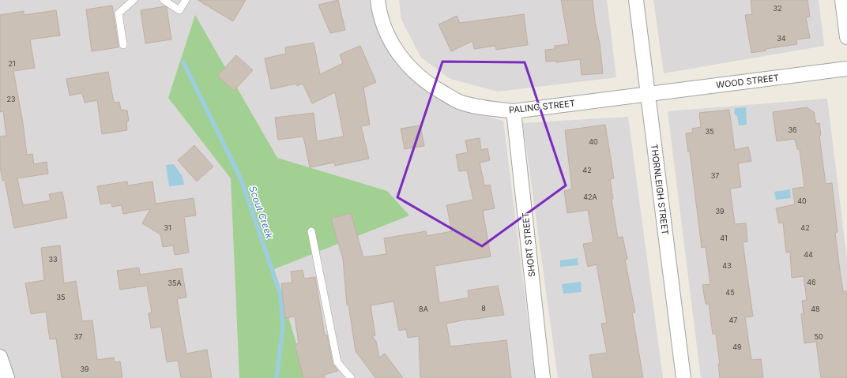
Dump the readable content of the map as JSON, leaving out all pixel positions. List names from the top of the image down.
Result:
{
  "streets": {
    "street": [
      "WOOD STREET",
      "PALING STREET",
      "THORNLEIGH STREET",
      "SHORT STREET"
    ]
  },
  "crossings": [
    ["WOOD STREET", "PALING STREET"],
    ["WOOD STREET", "THORNLEIGH STREET"],
    ["PALING STREET", "THORNLEIGH STREET"],
    ["PALING STREET", "SHORT STREET"]
  ],
  "water": ["Scout Creek"],
  "house_numbers": [
    "32",
    "34",
    "21",
    "23",
    "36",
    "35",
    "40",
    "42",
    "37",
    "42A",
    "40",
    "39",
    "31",
    "42",
    "41",
    "44",
    "33",
    "43",
    "46",
    "35A",
    "45",
    "35",
    "8",
    "8A",
    "48",
    "47",
    "37",
    "50",
    "49",
    "39"
  ]
}
